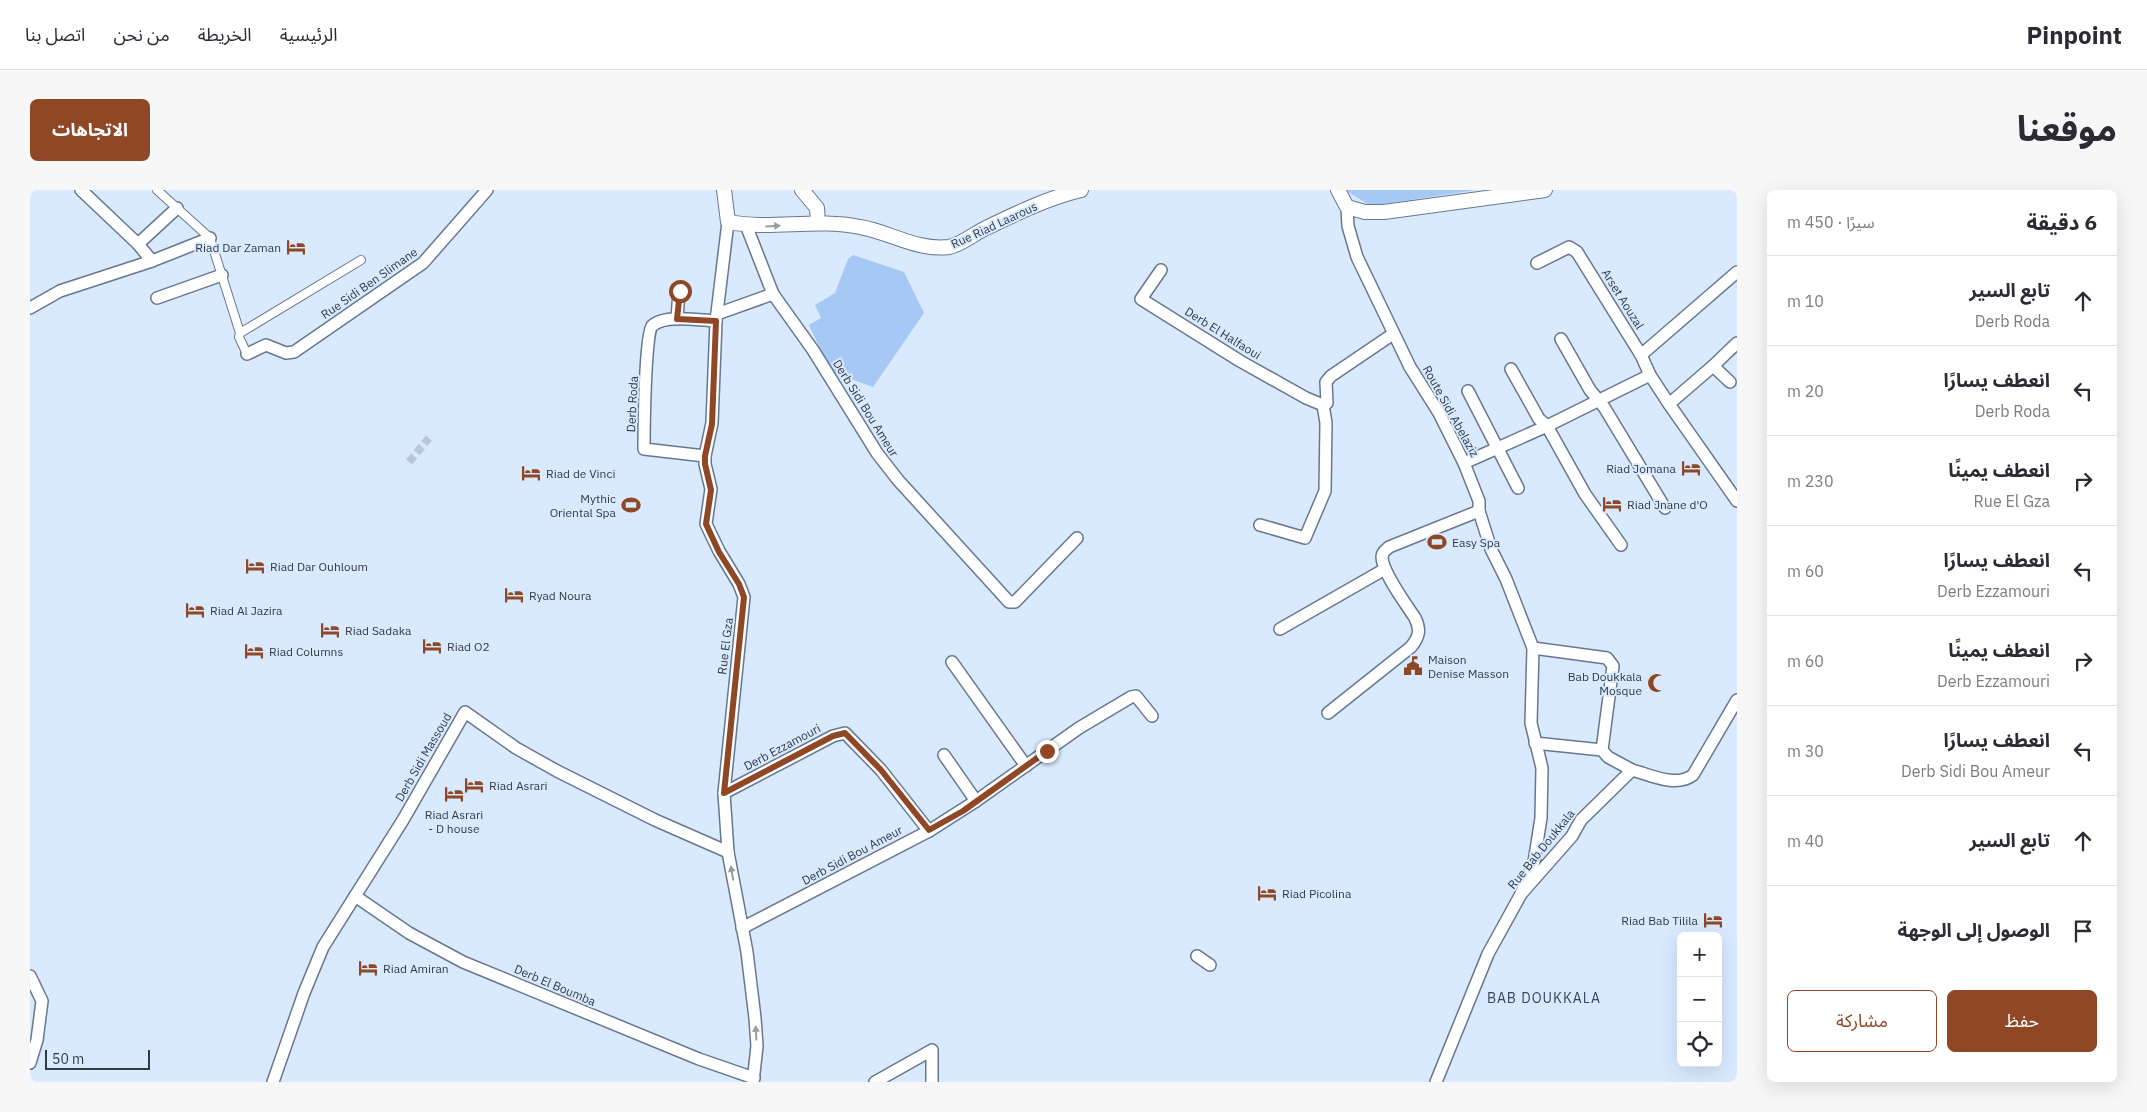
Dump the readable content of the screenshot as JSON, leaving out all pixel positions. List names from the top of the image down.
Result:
{
  "streets": {
    "street": [
      "Rue Riad Laarous",
      "Rue Sidi Ben Slimane",
      "Arset Aouzal",
      "Derb El Halfaoui",
      "Derb Roda",
      "Derb Sidi Bou Ameur",
      "Route Sidi Abelaziz",
      "Rue El Gza",
      "Derb Ezzamouri",
      "Derb Sidi Massoud",
      "Rue Bab Doukkala",
      "Derb El Boumba"
    ]
  },
  "crossings": [
    ["Rue Riad Laarous", "Derb Sidi Bou Ameur"],
    ["Rue Riad Laarous", "Rue El Gza"],
    ["Derb Roda", "Rue El Gza"],
    ["Derb Sidi Bou Ameur", "Rue El Gza"],
    ["Derb Sidi Bou Ameur", "Derb Ezzamouri"],
    ["Route Sidi Abelaziz", "Rue Bab Doukkala"],
    ["Rue El Gza", "Derb Ezzamouri"],
    ["Rue El Gza", "Derb Sidi Massoud"],
    ["Rue El Gza", "Derb El Boumba"],
    ["Derb Sidi Massoud", "Derb El Boumba"]
  ],
  "districts": ["BAB DOUKKALA"],
  "places": {
    "hotel": [
      "Riad Dar Zaman",
      "Riad Jomana",
      "Riad de Vinci",
      "Riad Jnane d'O",
      "Riad Dar Ouhloum",
      "Ryad Noura",
      "Riad Al Jazira",
      "Riad Sadaka",
      "Riad O2",
      "Riad Columns",
      "Riad Asrari",
      "Riad Asrari - D house",
      "Riad Picolina",
      "Riad Bab Tilila",
      "Riad Amiran"
    ],
    "sports": ["Mythic Oriental Spa", "Easy Spa"],
    "public building": ["Maison Denise Masson"],
    "mosque": ["Bab Doukkala Mosque"]
  },
  "scale_bar": "50 m",
  "page": {
    "header": "Pinpoint",
    "nav": [
      "الرئيسية",
      "الخريطة",
      "من نحن",
      "اتصل بنا"
    ],
    "title": "موقعنا",
    "buttons": [
      "الاتجاهات",
      ["حفظ", "مشاركة"]
    ],
    "heading": ["6 دقيقة", "سيرًا · 450 m"],
    "list": [
      ["تابع السير", "Derb Roda", "10 m"],
      ["انعطف يسارًا", "Derb Roda", "20 m"],
      ["انعطف يمينًا", "Rue El Gza", "230 m"],
      ["انعطف يسارًا", "Derb Ezzamouri", "60 m"],
      ["انعطف يمينًا", "Derb Ezzamouri", "60 m"],
      ["انعطف يسارًا", "Derb Sidi Bou Ameur", "30 m"],
      ["تابع السير", "40 m"],
      "الوصول إلى الوجهة"
    ],
    "map_buttons": ["+", "−"],
    "scale": "50 m"
  }
}
